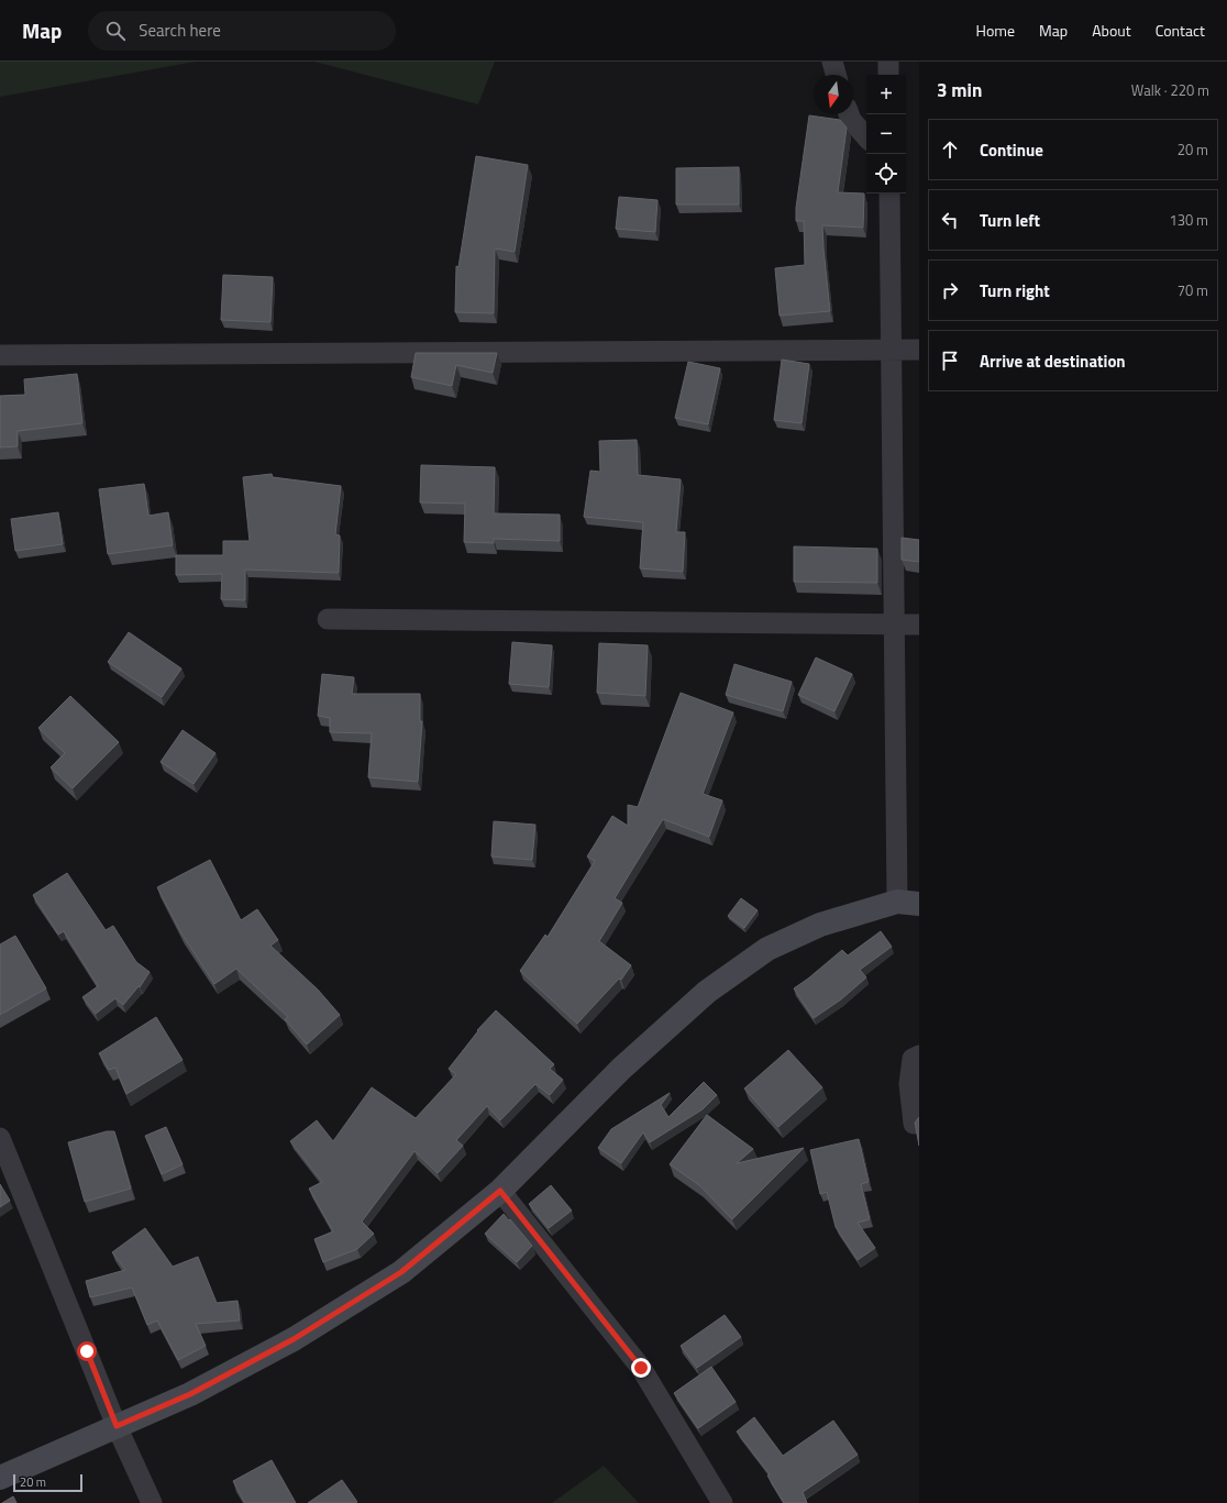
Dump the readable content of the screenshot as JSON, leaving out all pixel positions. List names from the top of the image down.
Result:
{
  "scale_bar": "20 m",
  "north": "bottom",
  "page": {
    "header": "Map",
    "search": "Search here",
    "nav": [
      "Home",
      "Map",
      "About",
      "Contact"
    ],
    "heading": ["3 min", "Walk · 220 m"],
    "map_buttons": ["+", "−"],
    "list": [
      ["Continue", "20 m"],
      ["Turn left", "130 m"],
      ["Turn right", "70 m"],
      "Arrive at destination"
    ],
    "scale": "20 m"
  }
}
